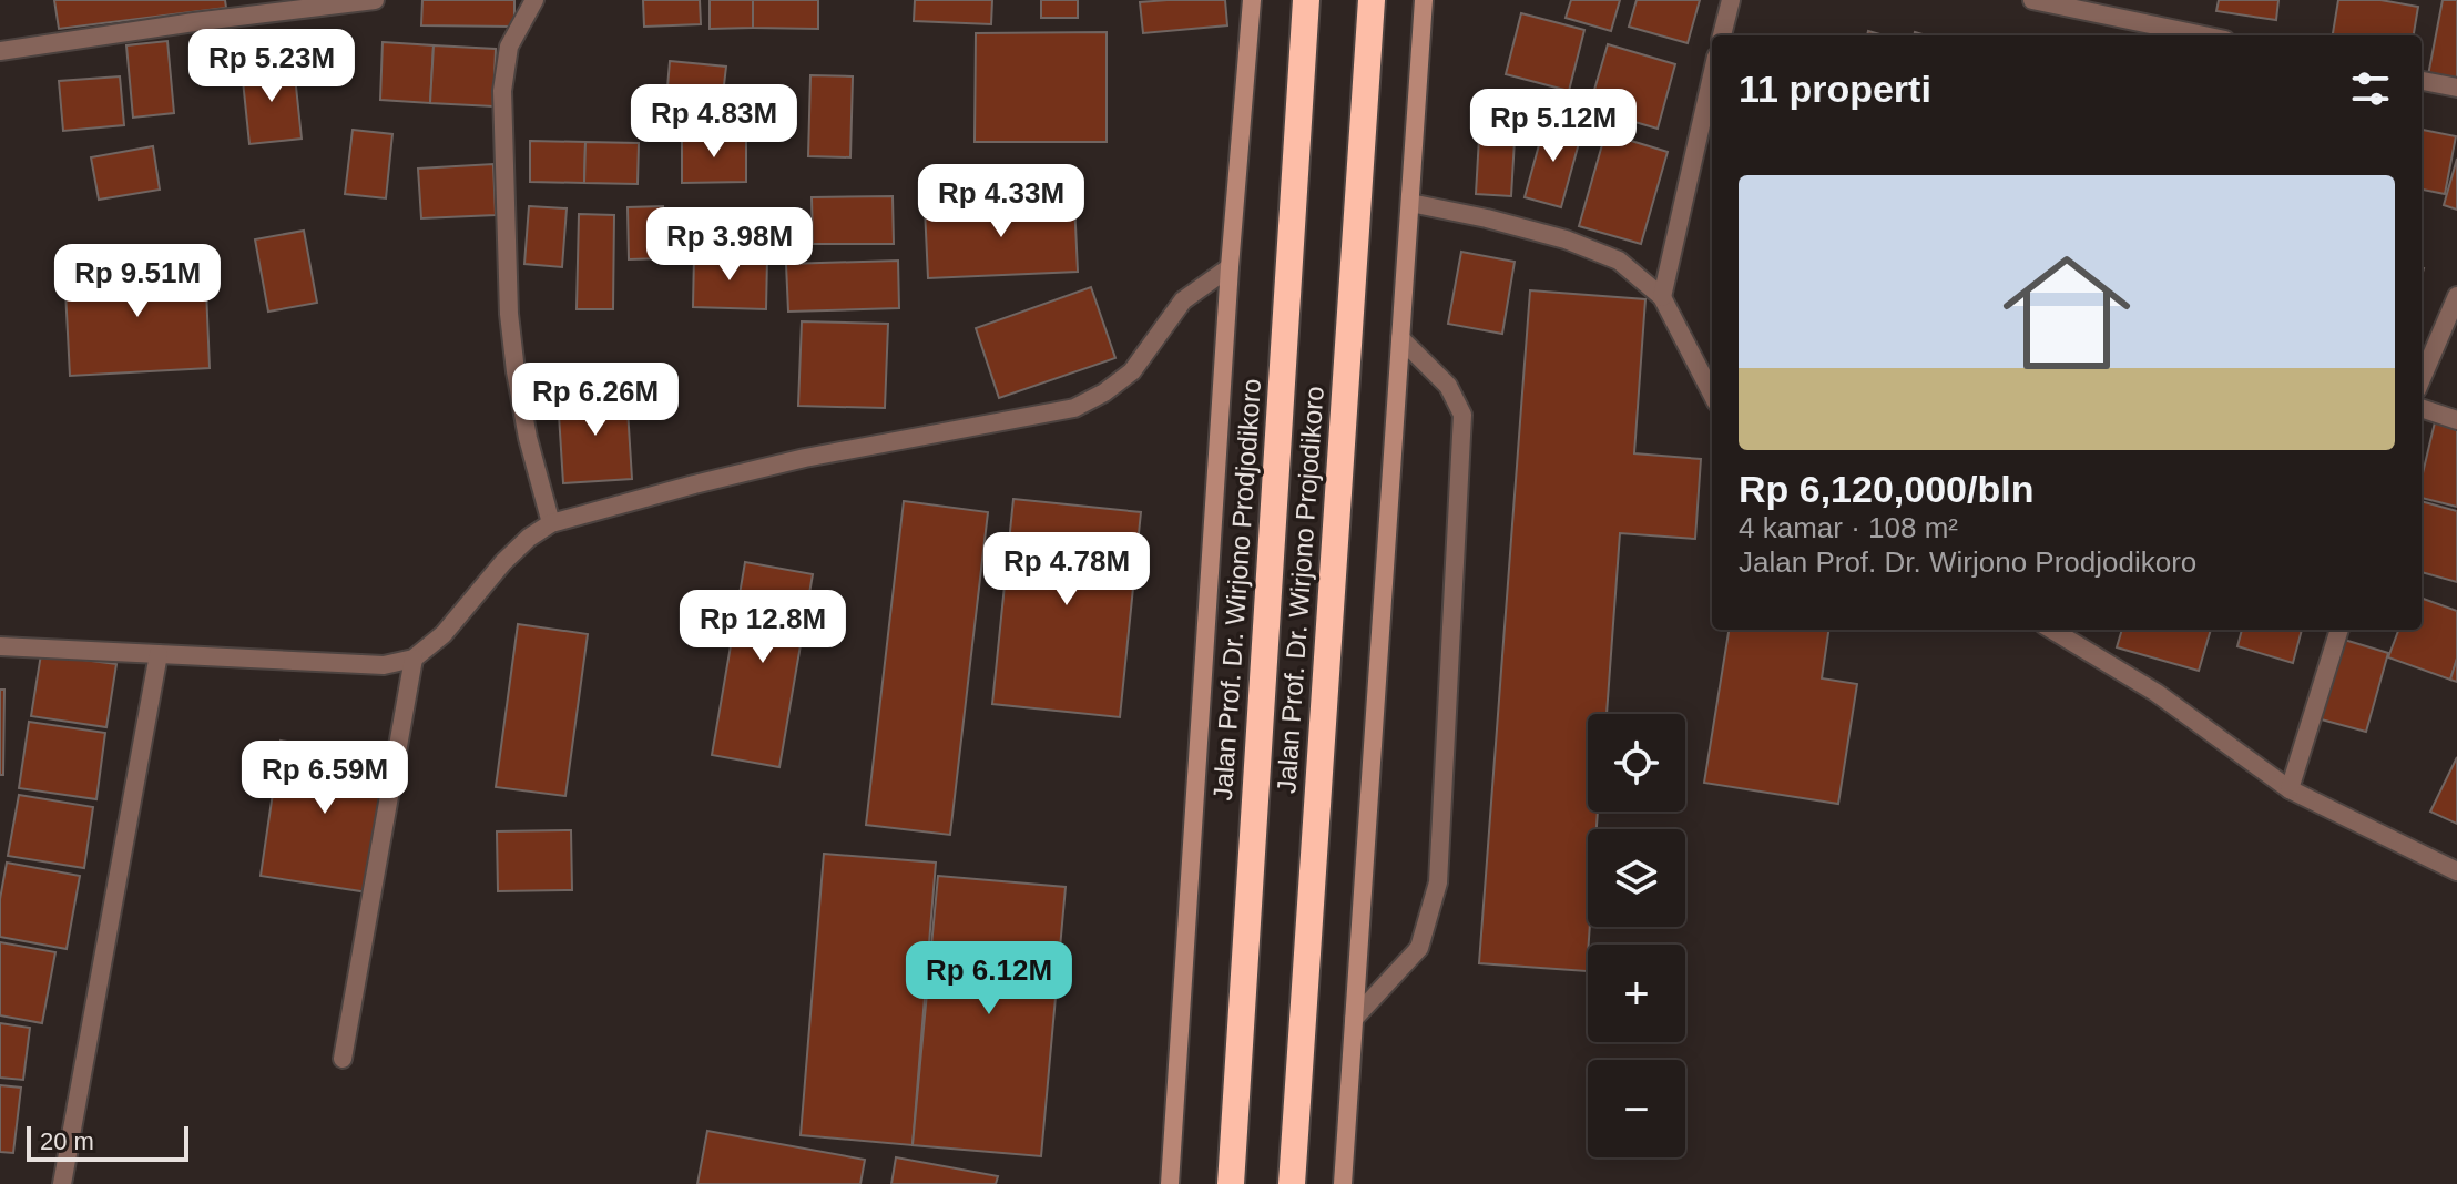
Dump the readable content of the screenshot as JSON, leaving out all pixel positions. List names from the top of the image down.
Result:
{
  "streets": {
    "highway": ["Jalan Prof. Dr. Wirjono Prodjodikoro", "Jalan Prof. Dr. Wirjono Projodikoro"]
  },
  "scale_bar": "20 m",
  "page": {
    "price": [
      "Rp 5.23M",
      "Rp 4.83M",
      "Rp 5.12M",
      "Rp 4.33M",
      "Rp 3.98M",
      "Rp 9.51M",
      "Rp 6.26M",
      "Rp 4.78M",
      "Rp 12.8M",
      "Rp 6.59M",
      "Rp 6.12M"
    ],
    "heading": "11 properti",
    "list": [
      {
        "name": "Rp 6,120,000/bln",
        "note": "4 kamar · 108 m² · Jalan Prof. Dr. Wirjono Prodjodikoro"
      }
    ],
    "map_buttons": ["+", "−"],
    "scale": "20 m"
  }
}
